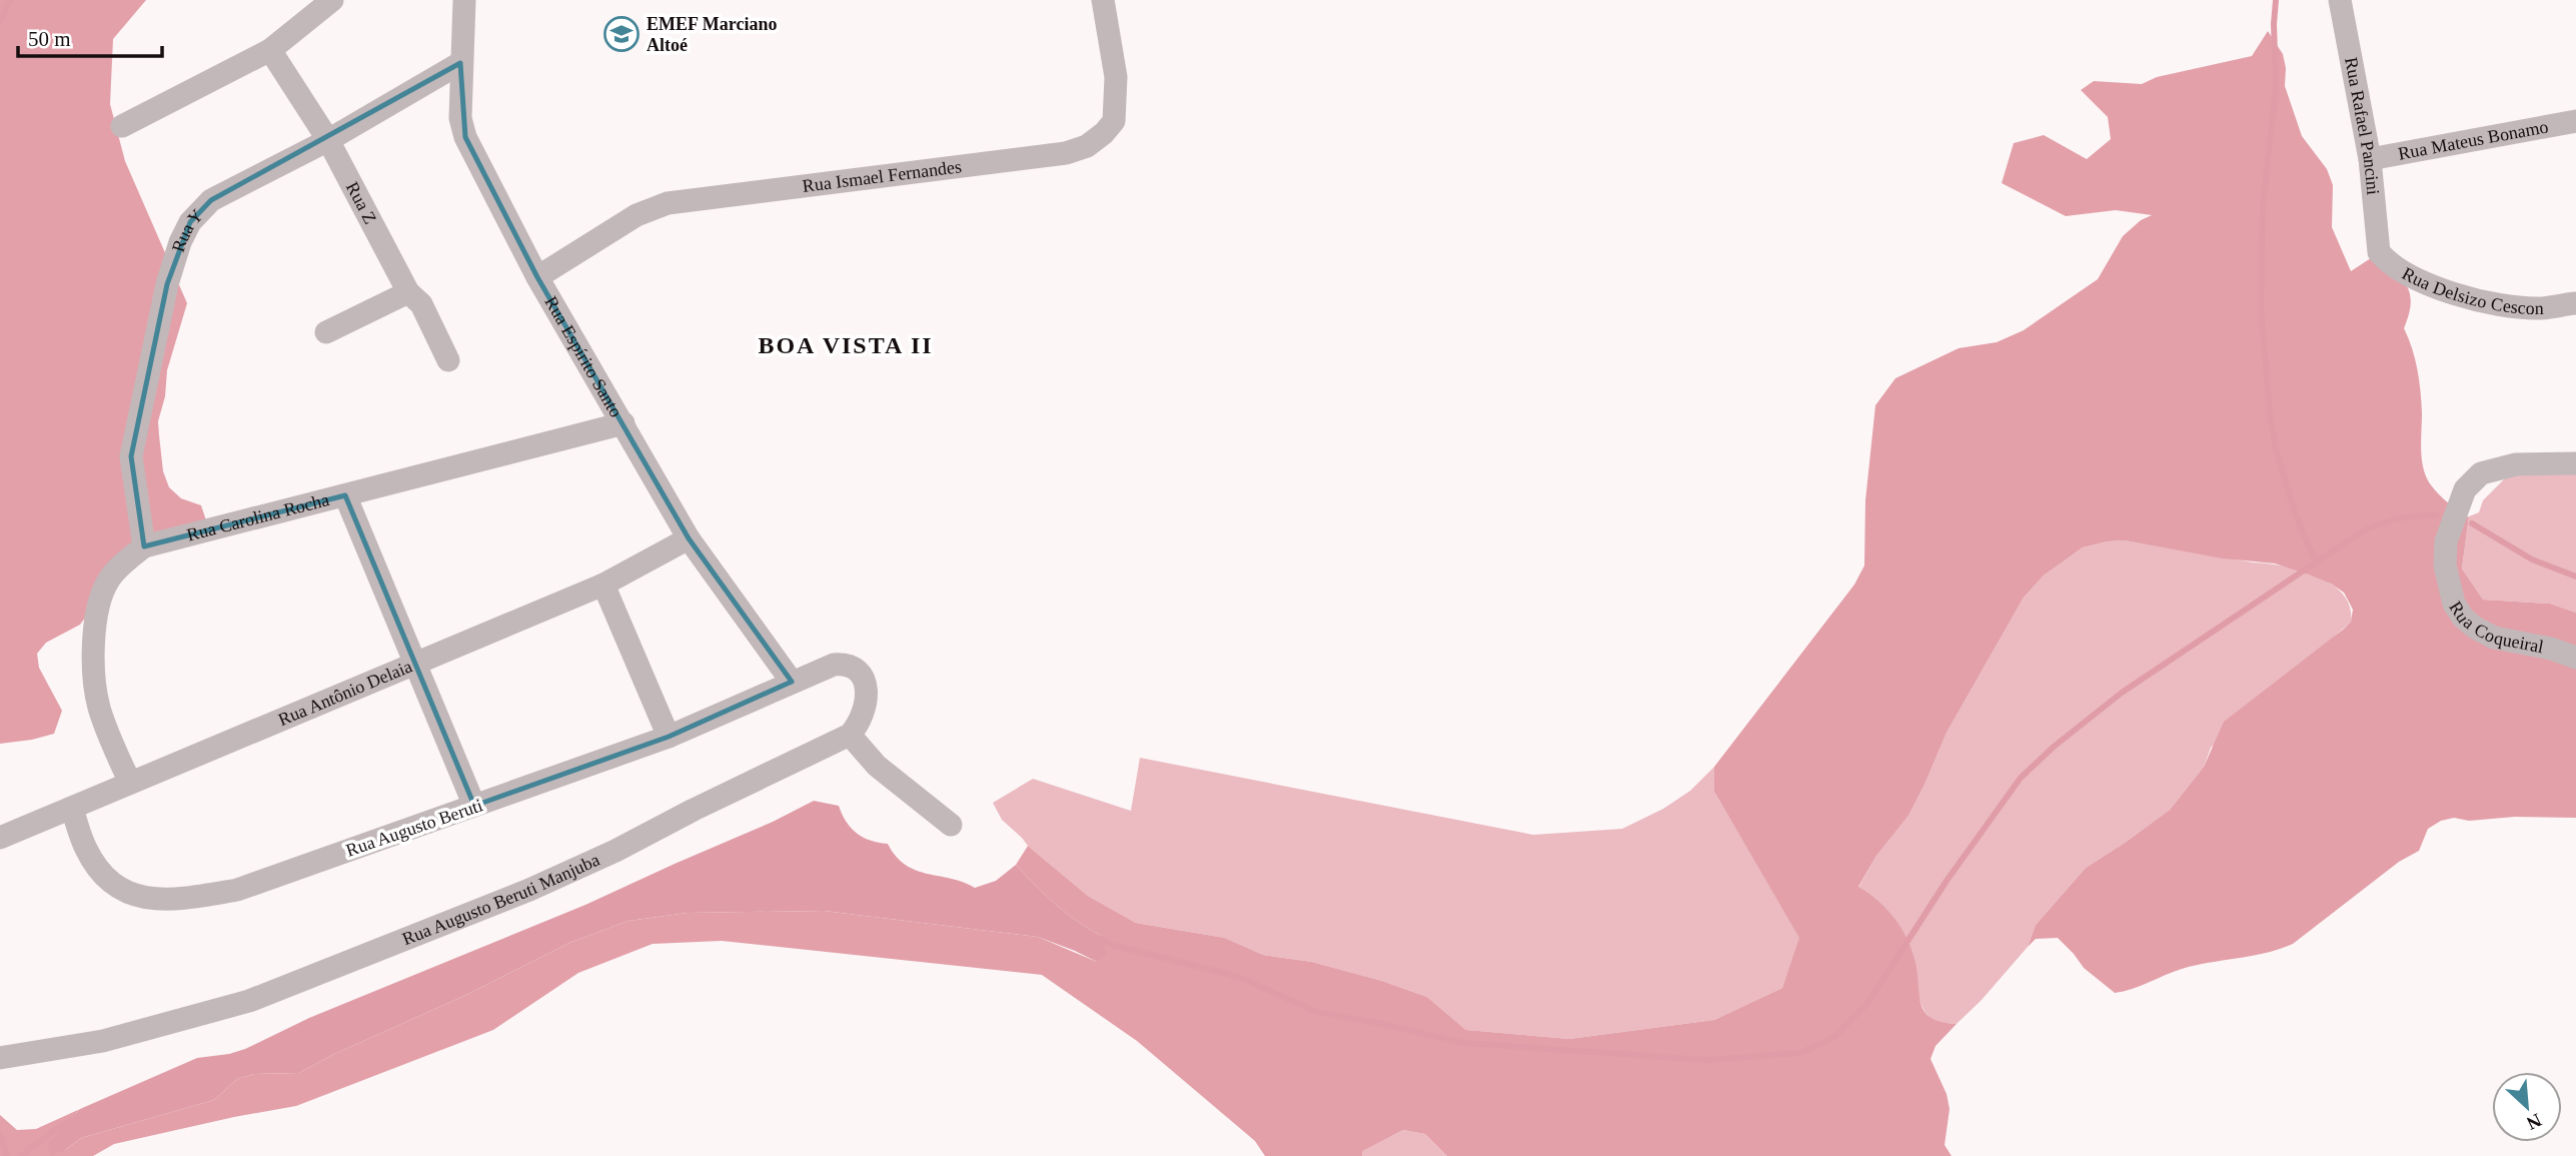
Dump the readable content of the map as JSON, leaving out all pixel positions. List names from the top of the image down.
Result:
{
  "streets": {
    "street": [
      "Rua Rafael Pancini",
      "Rua Mateus Bonamo",
      "Rua Ismael Fernandes",
      "Rua Z",
      "Rua Y",
      "Rua Delsizo Cescon",
      "Rua Espírito Santo",
      "Rua Carolina Rocha",
      "Rua Coqueiral",
      "Rua Antônio Delaia",
      "Rua Augusto Beruti",
      "Rua Augusto Beruti Manjuba"
    ]
  },
  "crossings": [
    ["Rua Rafael Pancini", "Rua Mateus Bonamo"],
    ["Rua Rafael Pancini", "Rua Delsizo Cescon"],
    ["Rua Ismael Fernandes", "Rua Espírito Santo"],
    ["Rua Z", "Rua Y"],
    ["Rua Y", "Rua Espírito Santo"],
    ["Rua Y", "Rua Carolina Rocha"],
    ["Rua Espírito Santo", "Rua Carolina Rocha"],
    ["Rua Espírito Santo", "Rua Antônio Delaia"],
    ["Rua Espírito Santo", "Rua Augusto Beruti"],
    ["Rua Carolina Rocha", "Rua Antônio Delaia"],
    ["Rua Antônio Delaia", "Rua Augusto Beruti"]
  ],
  "districts": ["BOA VISTA II"],
  "places": {
    "school or university": ["EMEF Marciano Altoé"]
  },
  "scale_bar": "50 m",
  "north": "bottom right"
}
